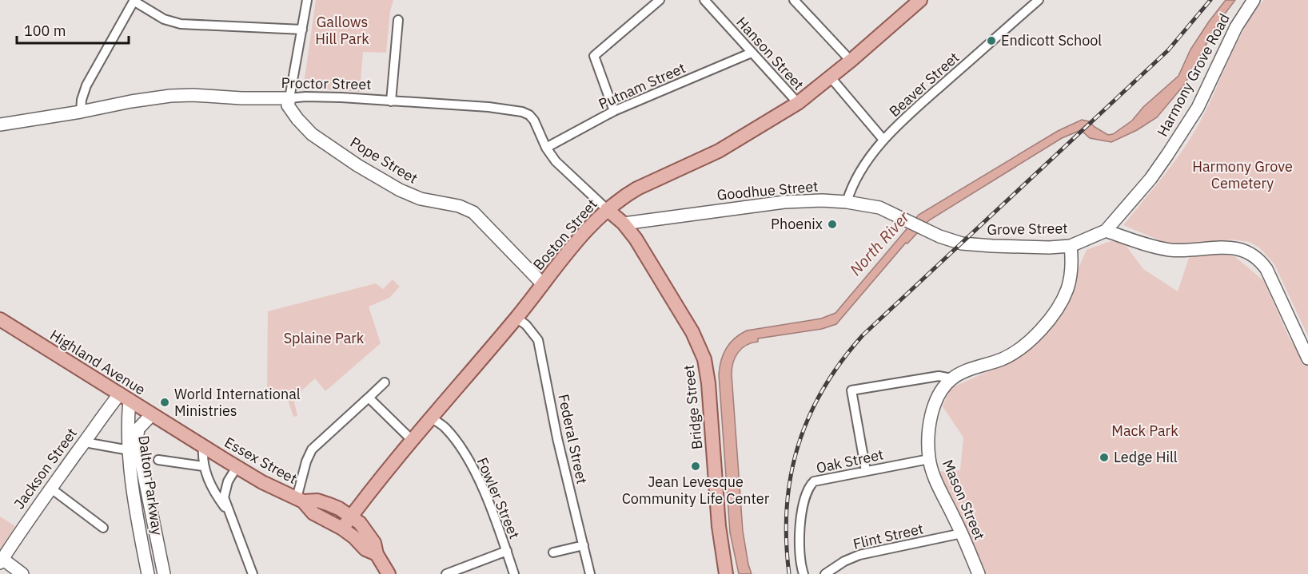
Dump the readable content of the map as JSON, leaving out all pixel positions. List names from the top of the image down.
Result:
{
  "streets": {
    "main road": [
      "Boston Street",
      "Highland Avenue",
      "Bridge Street",
      "Essex Street"
    ],
    "street": [
      "Hanson Street",
      "Harmony Grove Road",
      "Proctor Street",
      "Beaver Street",
      "Putnam Street",
      "Pope Street",
      "Goodhue Street",
      "Grove Street",
      "Federal Street",
      "Oak Street",
      "Jackson Street",
      "Dalton Parkway",
      "Fowler Street",
      "Mason Street",
      "Flint Street"
    ]
  },
  "crossings": [
    ["Hanson Street", "Putnam Street"],
    ["Hanson Street", "Boston Street"],
    ["Harmony Grove Road", "Grove Street"],
    ["Proctor Street", "Putnam Street"],
    ["Proctor Street", "Pope Street"],
    ["Proctor Street", "Boston Street"],
    ["Proctor Street", "Bridge Street"],
    ["Beaver Street", "Goodhue Street"],
    ["Pope Street", "Boston Street"],
    ["Goodhue Street", "Grove Street"],
    ["Goodhue Street", "Bridge Street"],
    ["Boston Street", "Bridge Street"],
    ["Boston Street", "Federal Street"],
    ["Boston Street", "Essex Street"],
    ["Boston Street", "Fowler Street"],
    ["Highland Avenue", "Essex Street"],
    ["Highland Avenue", "Jackson Street"],
    ["Highland Avenue", "Dalton Parkway"],
    ["Oak Street", "Mason Street"],
    ["Jackson Street", "Dalton Parkway"],
    ["Mason Street", "Flint Street"]
  ],
  "water": ["North River"],
  "parks": [
    "Gallows Hill Park",
    "Harmony Grove Cemetery",
    "Splaine Park",
    "Mack Park"
  ],
  "places": [
    "Endicott School",
    "Phoenix",
    "World International Ministries",
    "Ledge Hill",
    "Jean Levesque Community Life Center"
  ],
  "scale_bar": "100 m"
}
